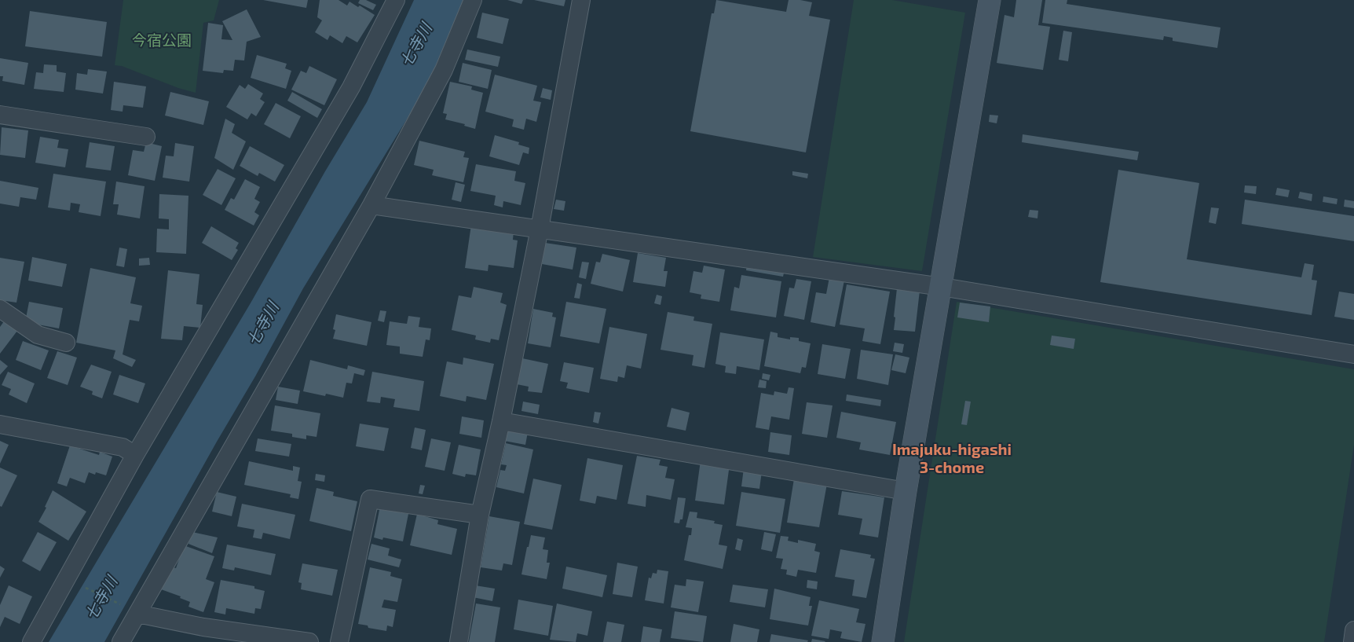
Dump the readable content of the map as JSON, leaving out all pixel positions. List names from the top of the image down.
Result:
{
  "districts": ["Imajuku-higashi 3-chome"],
  "water": ["七寺川"],
  "parks": ["今宿公園"]
}
